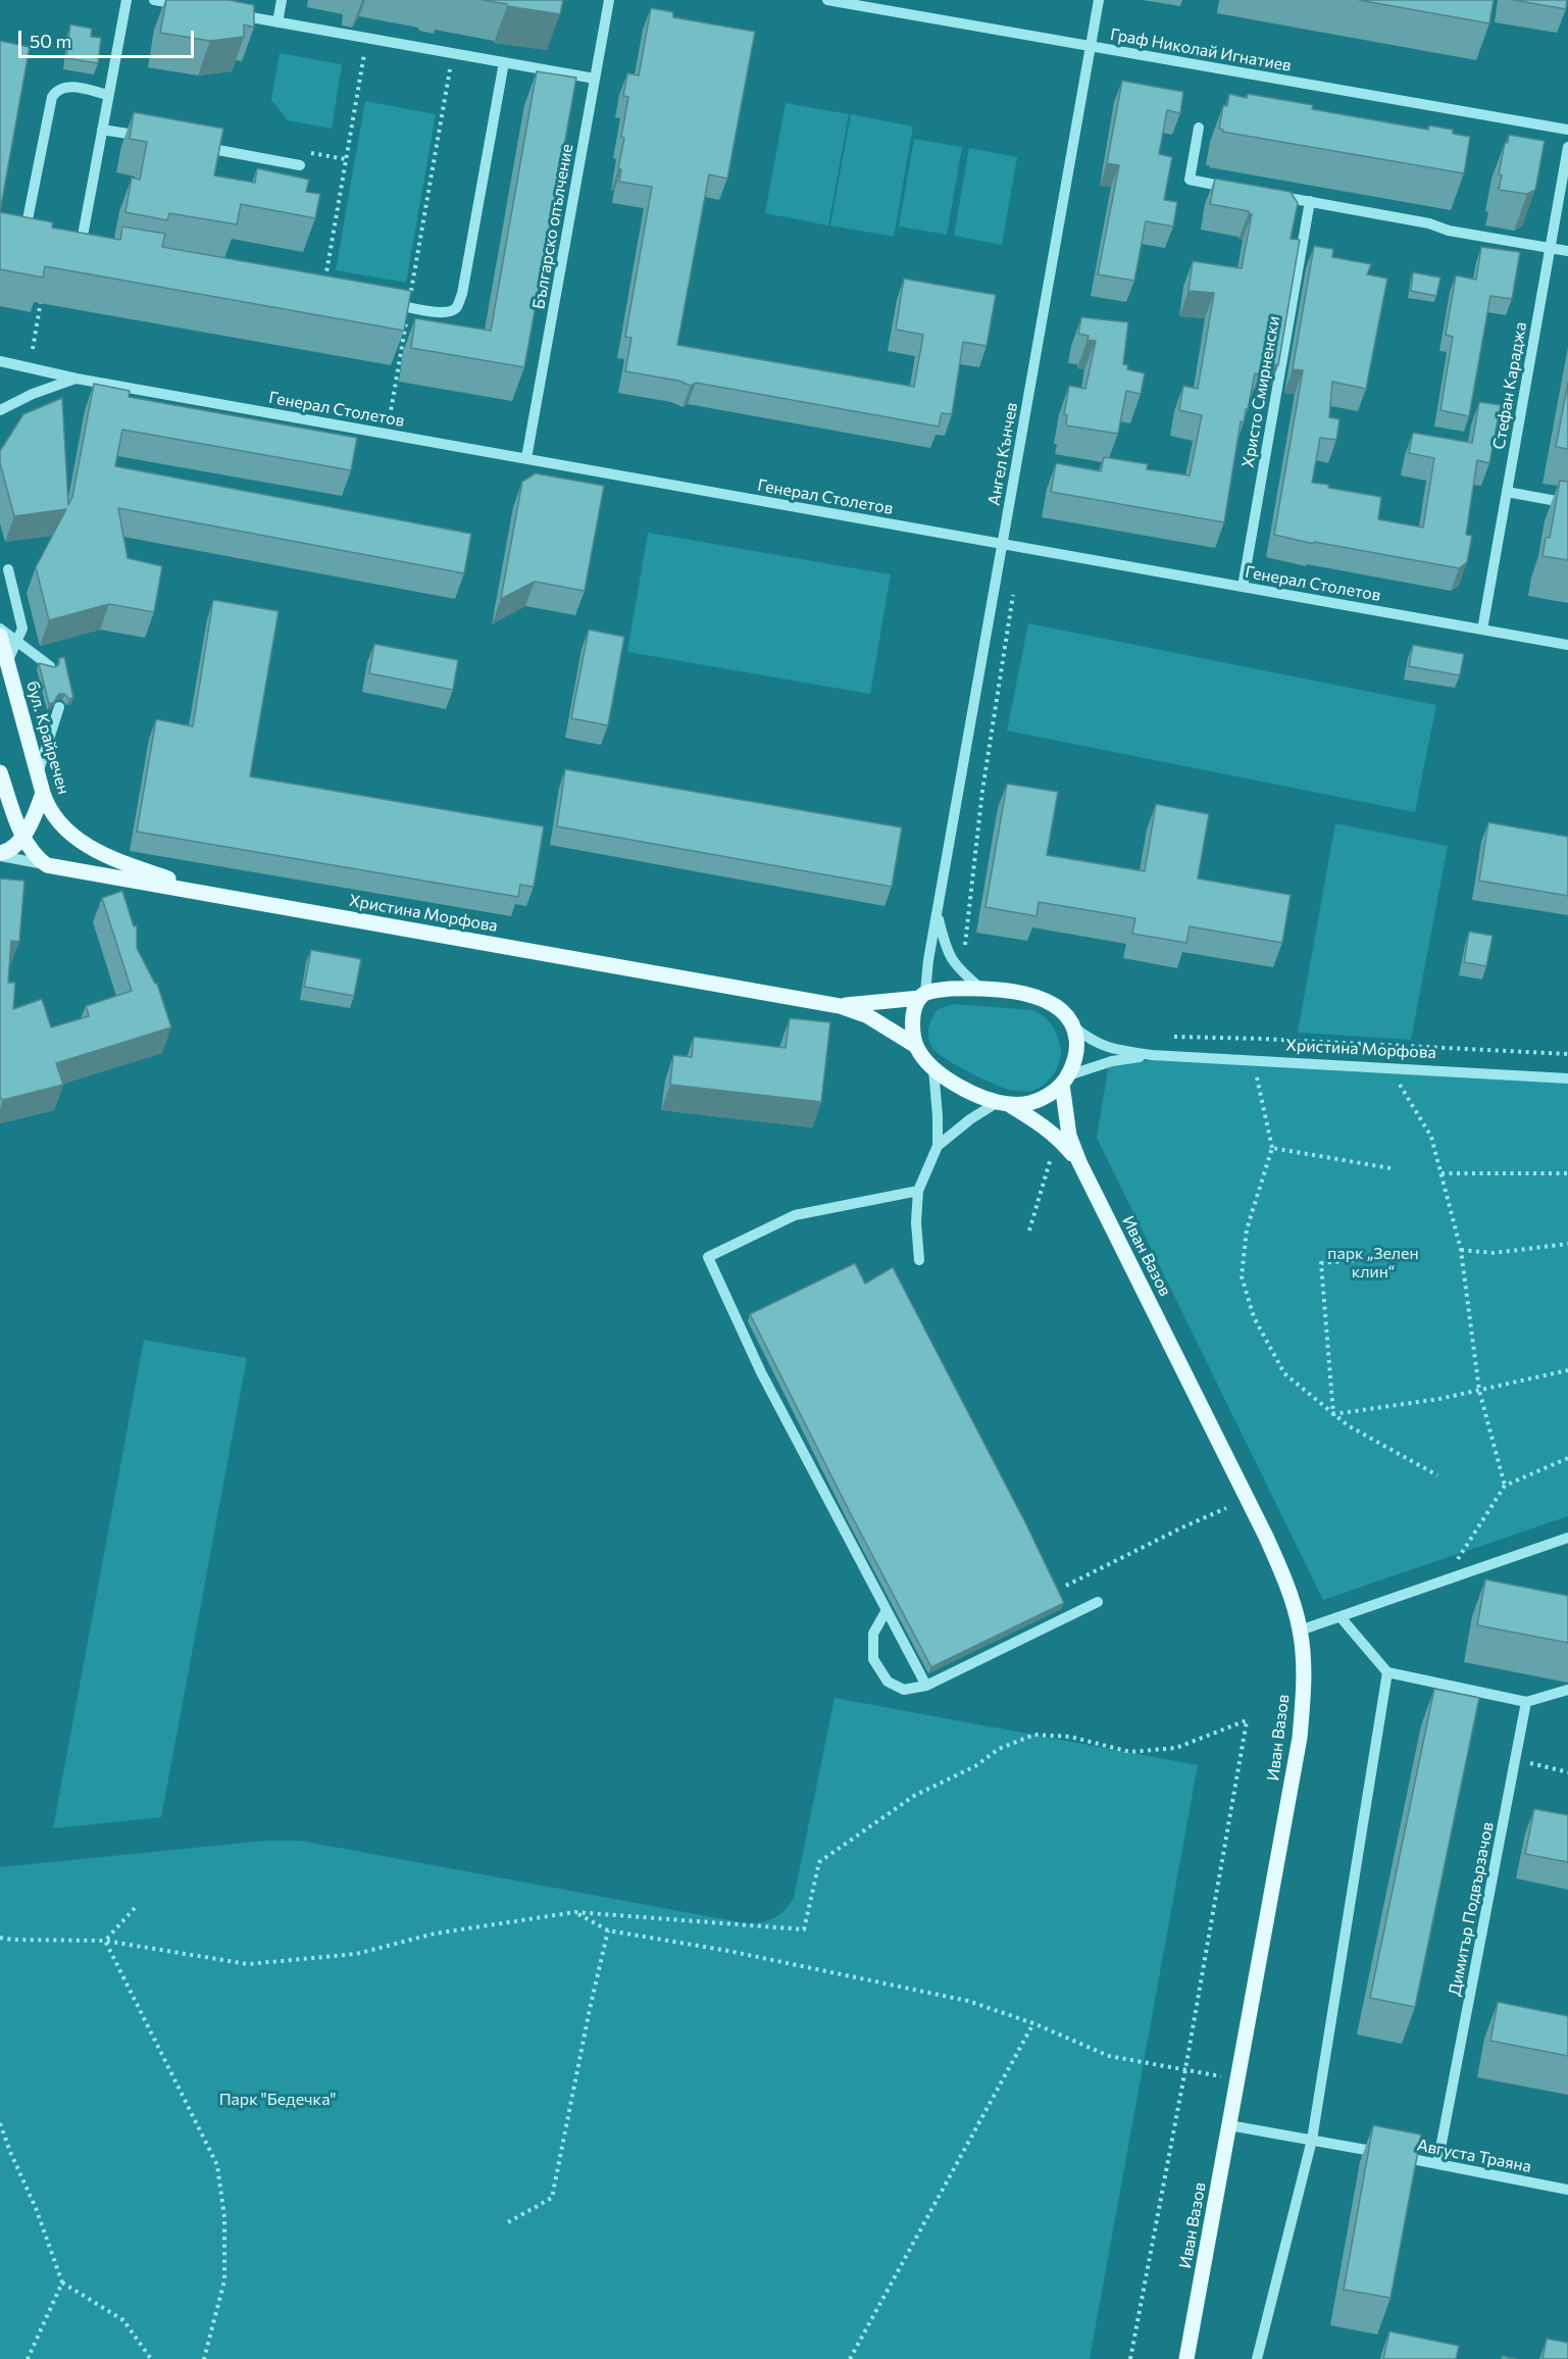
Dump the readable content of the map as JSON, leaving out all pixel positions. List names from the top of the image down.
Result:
{
  "streets": {
    "main road": ["бул. Крайречен", "Христина Морфова", "Иван Вазов"],
    "street": [
      "Граф Николай Игнатиев",
      "Българско опълчение",
      "Стефан Караджа",
      "Христо Смирненски",
      "Генерал Столетов",
      "Ангел Кънчев",
      "Димитър Подвързачов",
      "Августа Траяна"
    ]
  },
  "crossings": [
    ["Граф Николай Игнатиев", "Ангел Кънчев"],
    ["Българско опълчение", "Генерал Столетов"],
    ["Стефан Караджа", "Генерал Столетов"],
    ["Христо Смирненски", "Генерал Столетов"],
    ["Генерал Столетов", "Ангел Кънчев"],
    ["Ангел Кънчев", "Христина Морфова"],
    ["Ангел Кънчев", "Иван Вазов"],
    ["бул. Крайречен", "Христина Морфова"],
    ["Христина Морфова", "Иван Вазов"],
    ["Иван Вазов", "Августа Траяна"],
    ["Димитър Подвързачов", "Августа Траяна"]
  ],
  "parks": ["парк „Зелен клин“", "Парк \"Бедечка\""],
  "scale_bar": "50 m"
}
